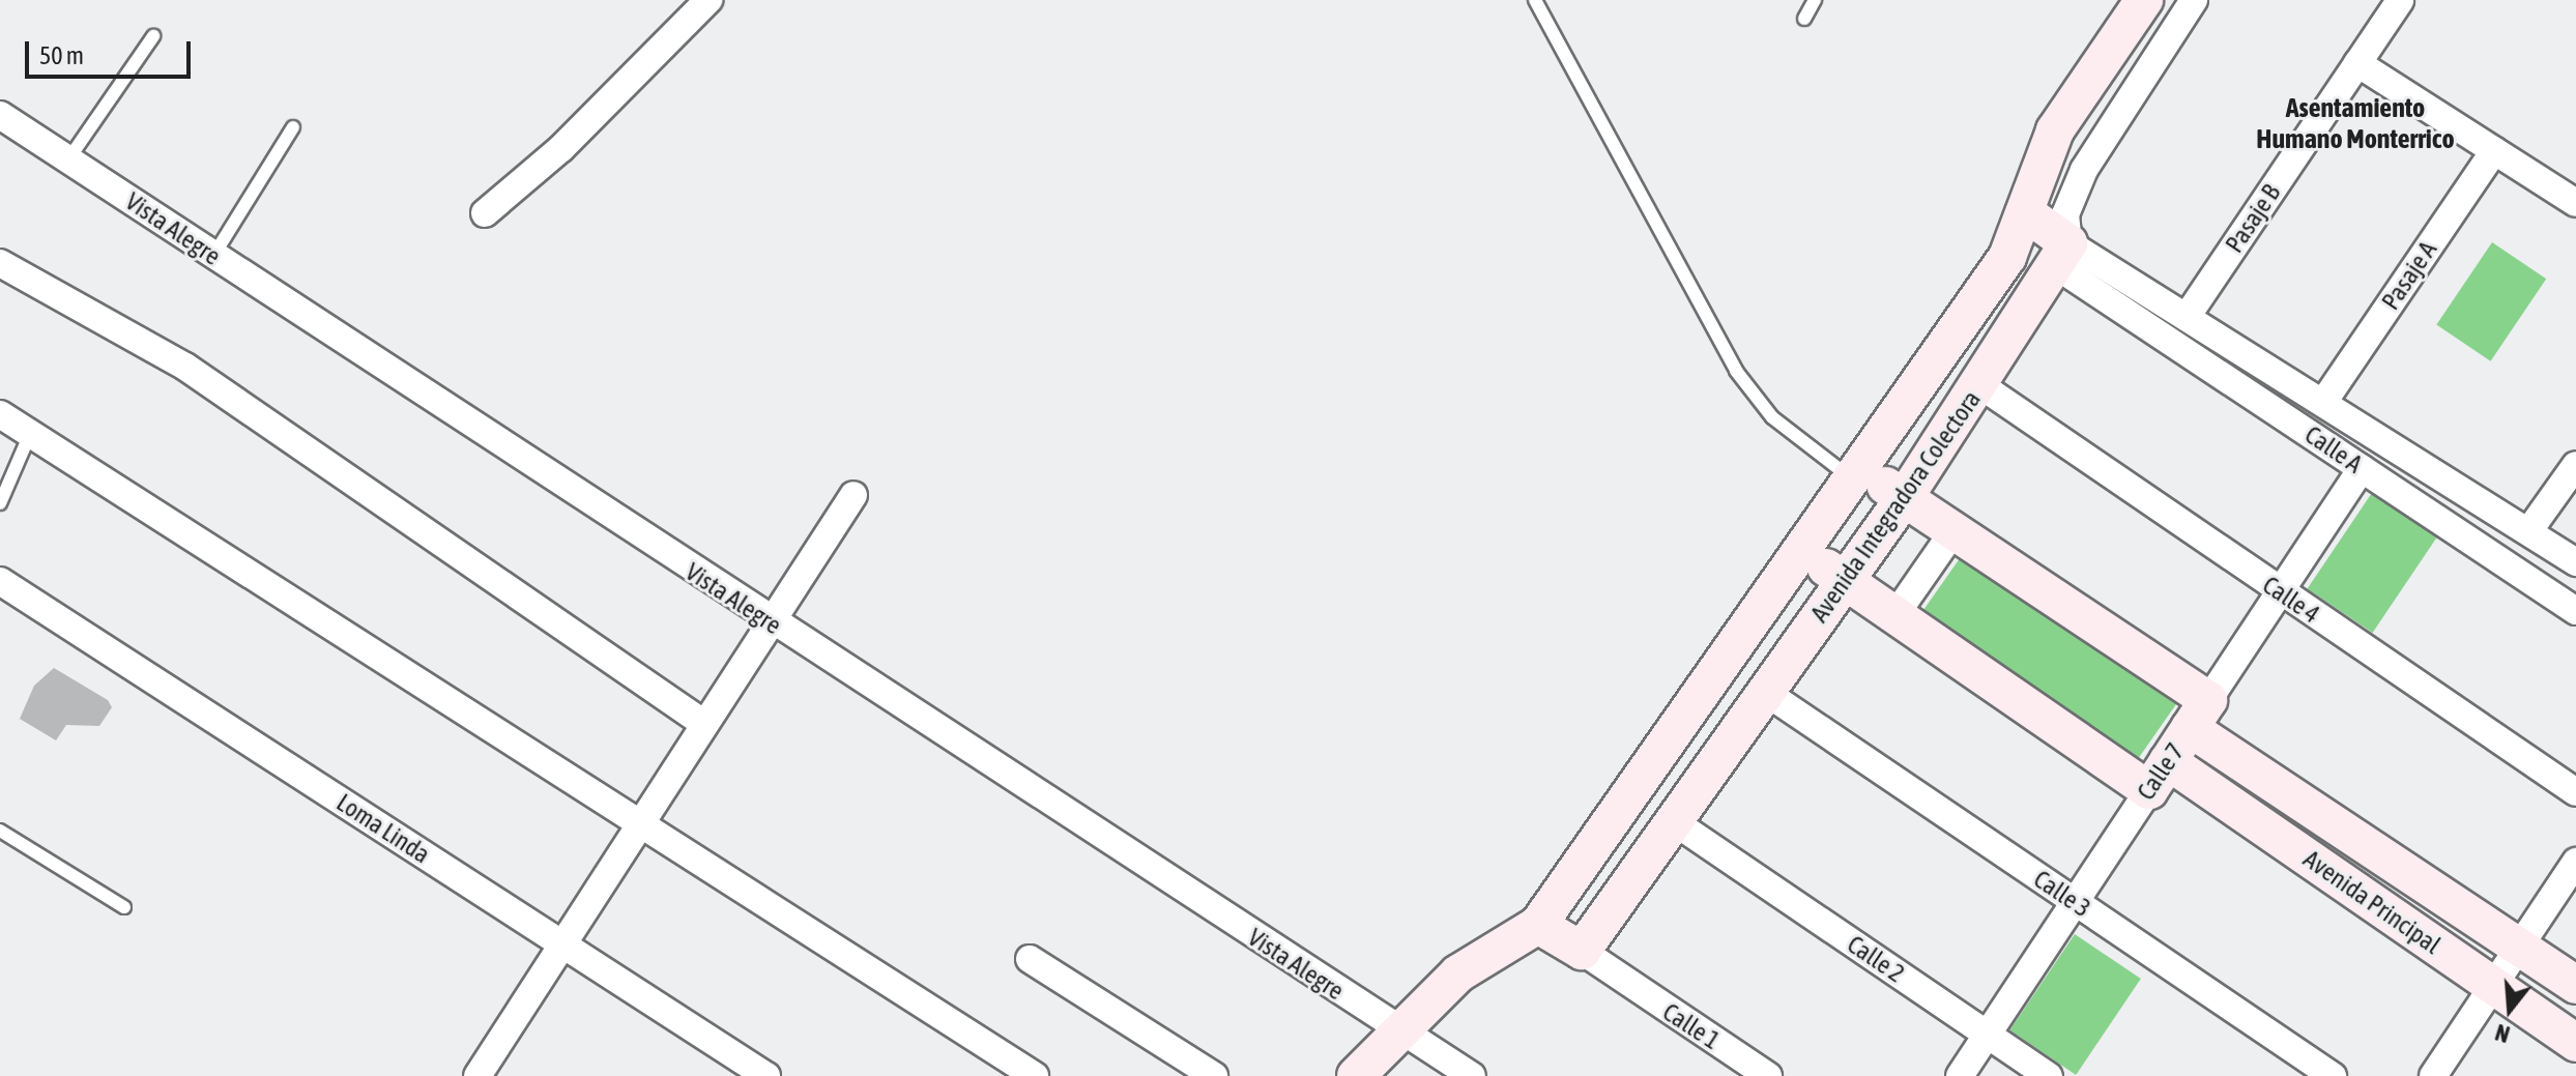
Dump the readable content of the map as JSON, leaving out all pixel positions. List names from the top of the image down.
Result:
{
  "streets": {
    "street": [
      "Pasaje B",
      "Vista Alegre",
      "Pasaje A",
      "Calle A",
      "Avenida Integradora Colectora",
      "Calle 4",
      "Calle 7",
      "Loma Linda",
      "Calle 3",
      "Avenida Principal",
      "Calle 2",
      "Calle 1"
    ]
  },
  "crossings": [
    ["Vista Alegre", "Avenida Integradora Colectora"],
    ["Calle A", "Avenida Integradora Colectora"],
    ["Calle A", "Calle 7"],
    ["Avenida Integradora Colectora", "Calle 4"],
    ["Avenida Integradora Colectora", "Calle 3"],
    ["Avenida Integradora Colectora", "Avenida Principal"],
    ["Avenida Integradora Colectora", "Calle 2"],
    ["Avenida Integradora Colectora", "Calle 1"],
    ["Calle 4", "Calle 7"],
    ["Calle 7", "Calle 3"],
    ["Calle 7", "Avenida Principal"],
    ["Calle 7", "Calle 2"]
  ],
  "districts": ["Asentamiento Humano Monterrico"],
  "scale_bar": "50 m",
  "north": "bottom"
}
